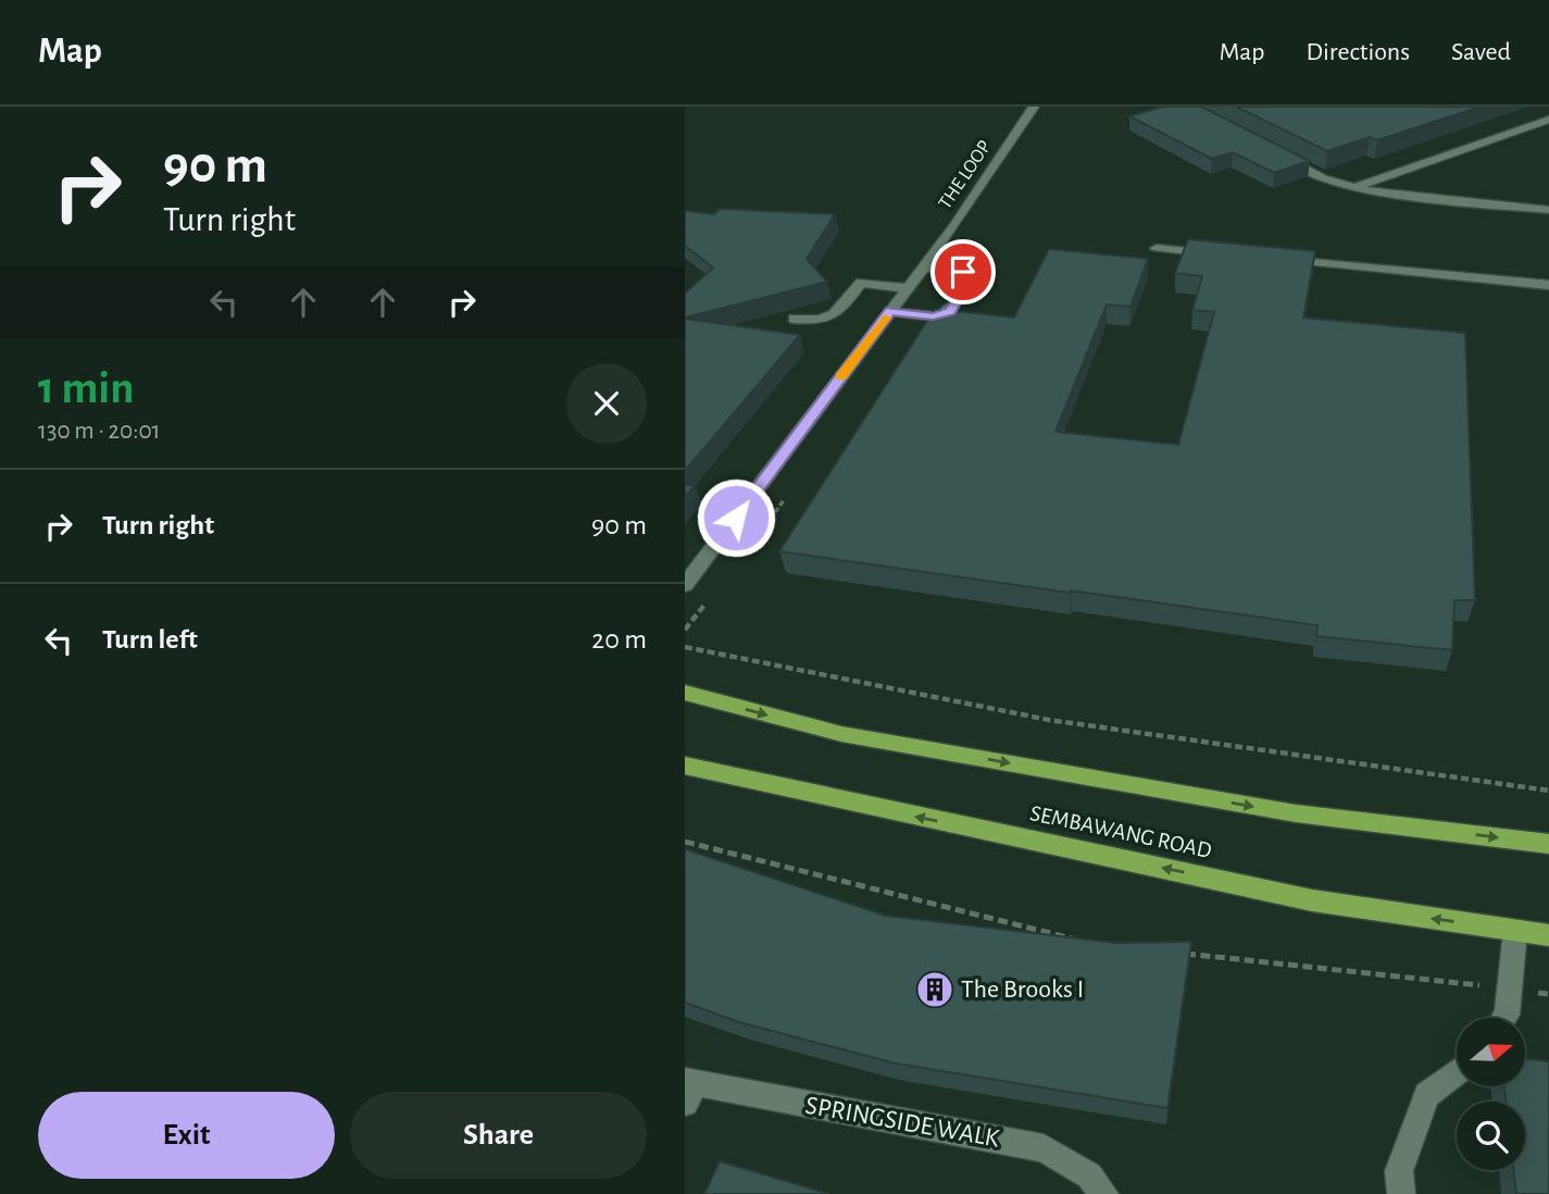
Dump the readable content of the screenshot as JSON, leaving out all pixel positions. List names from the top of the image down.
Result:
{
  "streets": {
    "main road": ["SEMBAWANG ROAD"],
    "street": ["THE LOOP", "SPRINGSIDE WALK"]
  },
  "places": {
    "building": ["The Brooks I"]
  },
  "north": "right",
  "page": {
    "header": "Map",
    "nav": ["Map", "Directions", "Saved"],
    "turn": ["90 m", "Turn right"],
    "heading": ["1 min", "130 m · 20:01"],
    "list": [
      {
        "name": "Turn right",
        "value": "90 m"
      },
      {
        "name": "Turn left",
        "value": "20 m"
      }
    ],
    "buttons": ["Exit", "Share"]
  }
}
